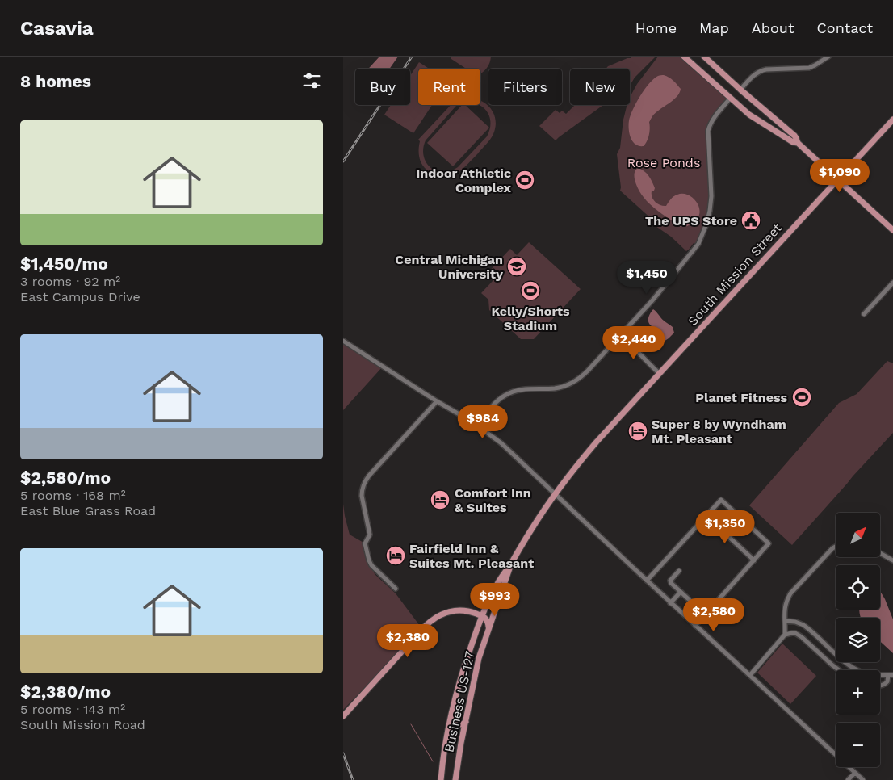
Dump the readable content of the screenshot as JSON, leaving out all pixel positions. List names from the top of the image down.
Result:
{
  "streets": {
    "main road": ["South Mission Street", "Business US-127"]
  },
  "crossings": [
    ["South Mission Street", "Business US-127"]
  ],
  "parks": ["Rose Ponds"],
  "places": {
    "sports": ["Indoor Athletic Complex", "Kelly/Shorts Stadium", "Planet Fitness"],
    "public building": ["The UPS Store"],
    "school or university": ["Central Michigan University"],
    "hotel": ["Super 8 by Wyndham Mt. Pleasant", "Comfort Inn & Suites", "Fairfield Inn & Suites Mt. Pleasant"]
  },
  "north": "top right",
  "page": {
    "header": "Casavia",
    "nav": [
      "Home",
      "Map",
      "About",
      "Contact"
    ],
    "heading": "8 homes",
    "chip": [
      "Buy",
      "Rent",
      "Filters",
      "New"
    ],
    "list": [
      {
        "name": "$1,450/mo",
        "note": "3 rooms · 92 m² · East Campus Drive"
      },
      {
        "name": "$2,580/mo",
        "note": "5 rooms · 168 m² · East Blue Grass Road"
      },
      {
        "name": "$2,380/mo",
        "note": "5 rooms · 143 m² · South Mission Road"
      }
    ],
    "price": [
      "$1,090",
      "$1,450",
      "$2,440",
      "$984",
      "$1,350",
      "$993",
      "$2,580",
      "$2,380"
    ],
    "map_buttons": ["+", "−"]
  }
}
